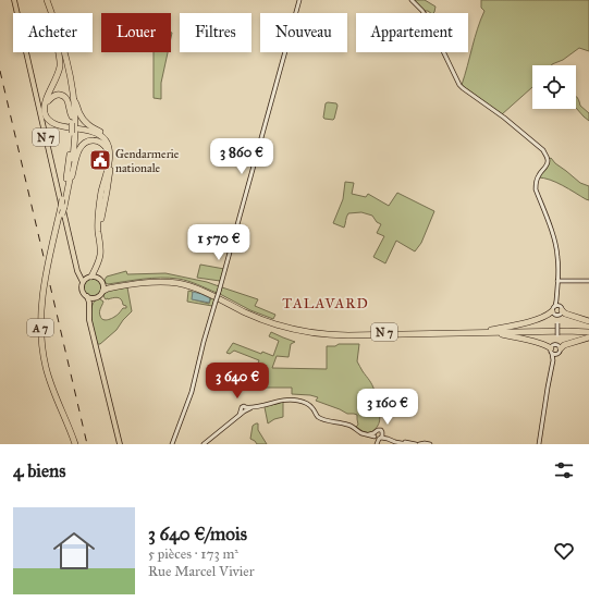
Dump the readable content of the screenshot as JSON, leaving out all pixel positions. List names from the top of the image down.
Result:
{
  "streets": {
    "highway": ["N 7", "A 7"]
  },
  "districts": ["TALAVARD"],
  "places": {
    "public building": ["Gendarmerie nationale"]
  },
  "page": {
    "chip": [
      "Acheter",
      "Louer",
      "Filtres",
      "Nouveau",
      "Appartement"
    ],
    "price": [
      "3 860 €",
      "1 570 €",
      "3 640 €",
      "3 160 €"
    ],
    "heading": "4 biens",
    "list": [
      {
        "name": "3 640 €/mois",
        "note": "5 pièces · 173 m² · Rue Marcel Vivier"
      }
    ]
  }
}
